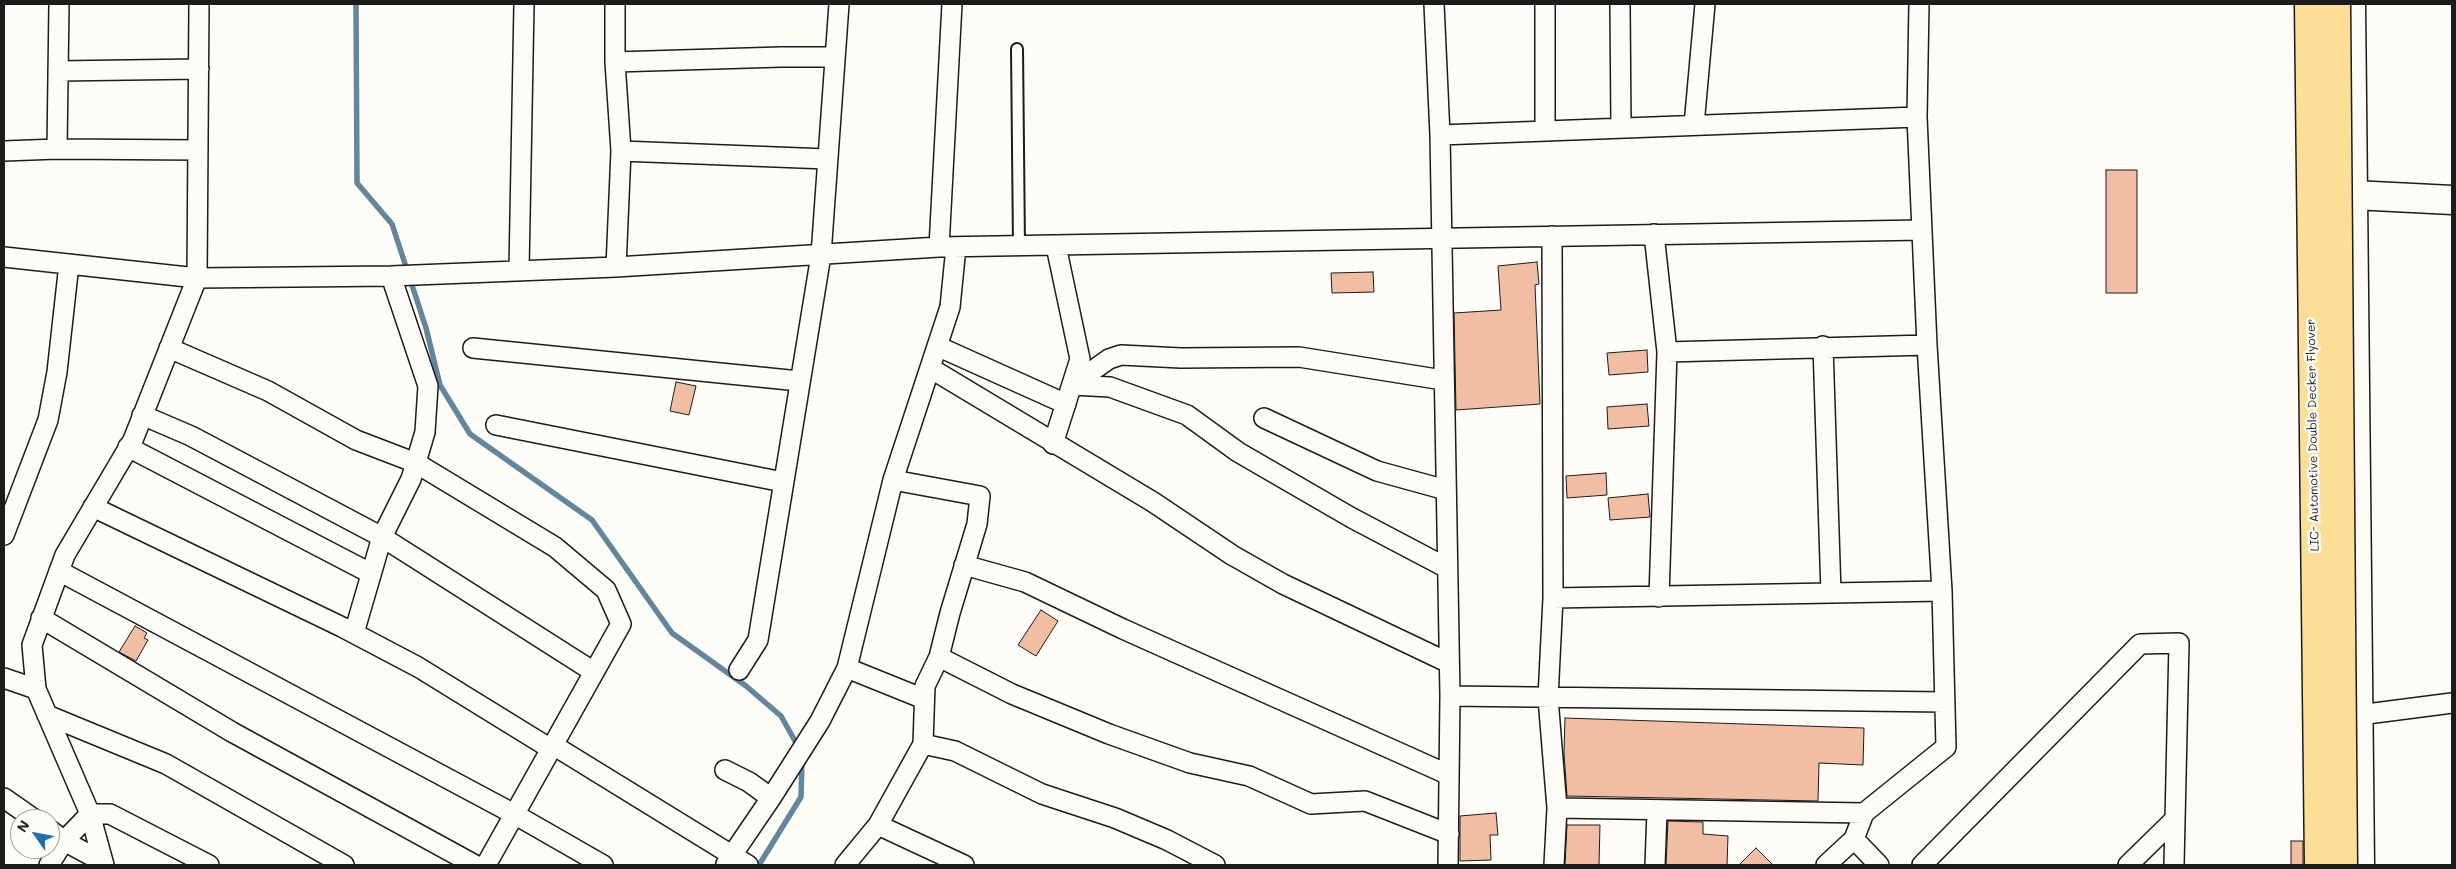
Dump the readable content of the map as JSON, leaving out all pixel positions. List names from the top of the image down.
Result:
{
  "streets": {
    "main road": ["LIC- Automotive Double Decker Flyover"]
  },
  "north": "top left"
}
